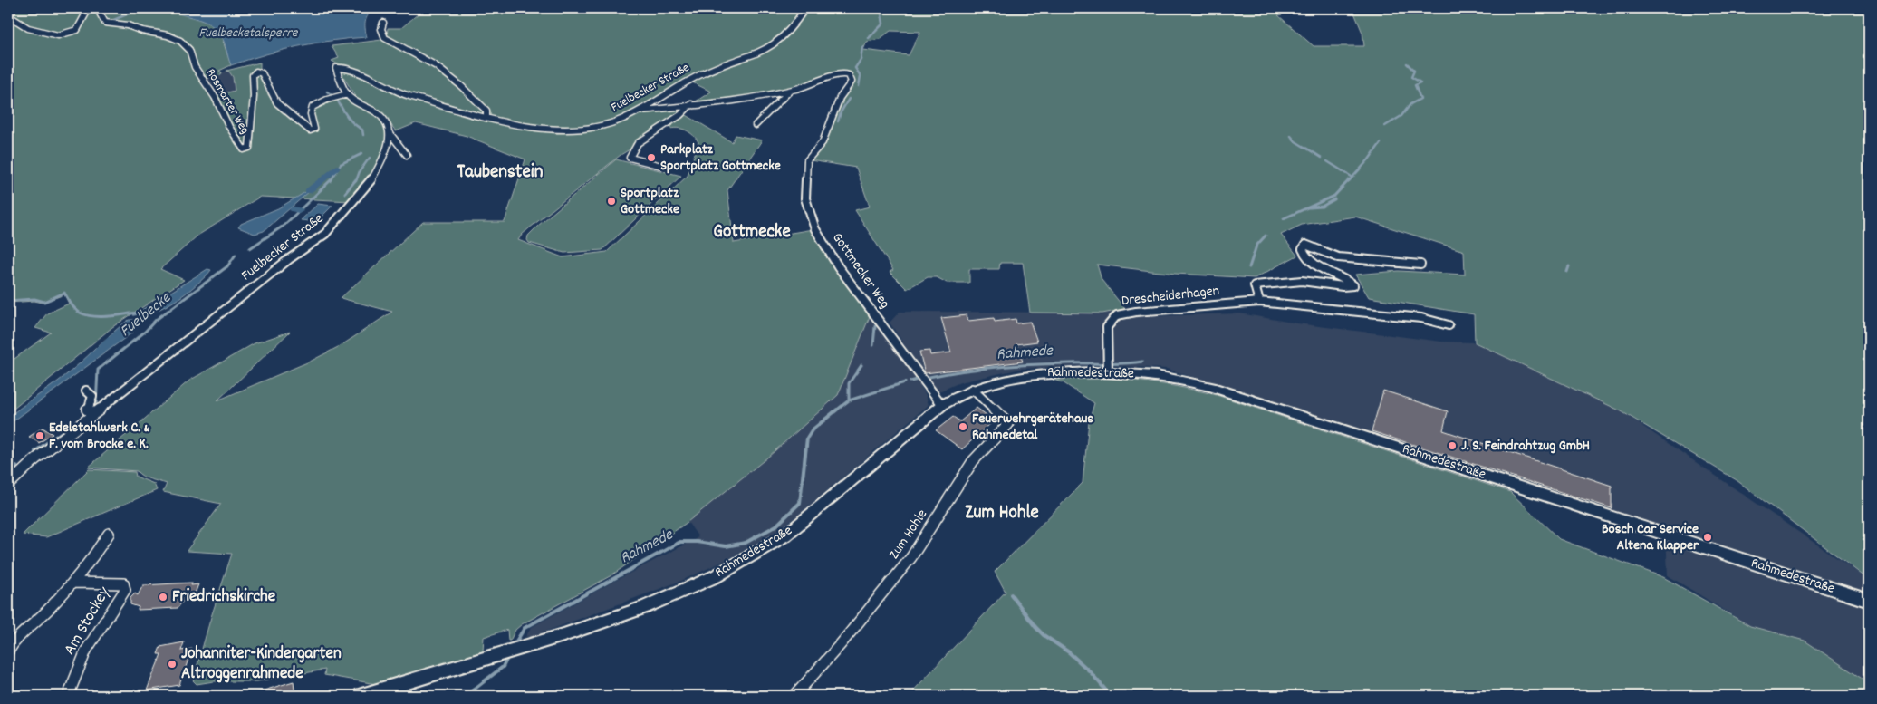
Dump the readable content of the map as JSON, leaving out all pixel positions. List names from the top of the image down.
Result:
{
  "streets": {
    "main road": ["Rahmedestraße"],
    "street": [
      "Fuelbecker Straße",
      "Rosmarter Weg",
      "Gottmecker Weg",
      "Drescheiderhagen",
      "Zum Hohle",
      "Am Stockey"
    ]
  },
  "crossings": [
    ["Fuelbecker Straße", "Rosmarter Weg"],
    ["Fuelbecker Straße", "Gottmecker Weg"],
    ["Gottmecker Weg", "Rahmedestraße"],
    ["Drescheiderhagen", "Rahmedestraße"],
    ["Rahmedestraße", "Zum Hohle"]
  ],
  "districts": ["Taubenstein", "Gottmecke", "Zum Hohle"],
  "water": ["Fuelbecketalsperre", "Fuelbecke", "Rahmede"],
  "places": [
    "Parkplatz Sportplatz Gottmecke",
    "Sportplatz Gottmecke",
    "Feuerwehrgerätehaus Rahmedetal",
    "Edelstahlwerk C. & F. vom Brocke e. K.",
    "J. S. Feindrahtzug GmbH",
    "Bosch Car Service Altena Klapper",
    "Friedrichskirche",
    "Johanniter-Kindergarten Altroggenrahmede"
  ]
}
